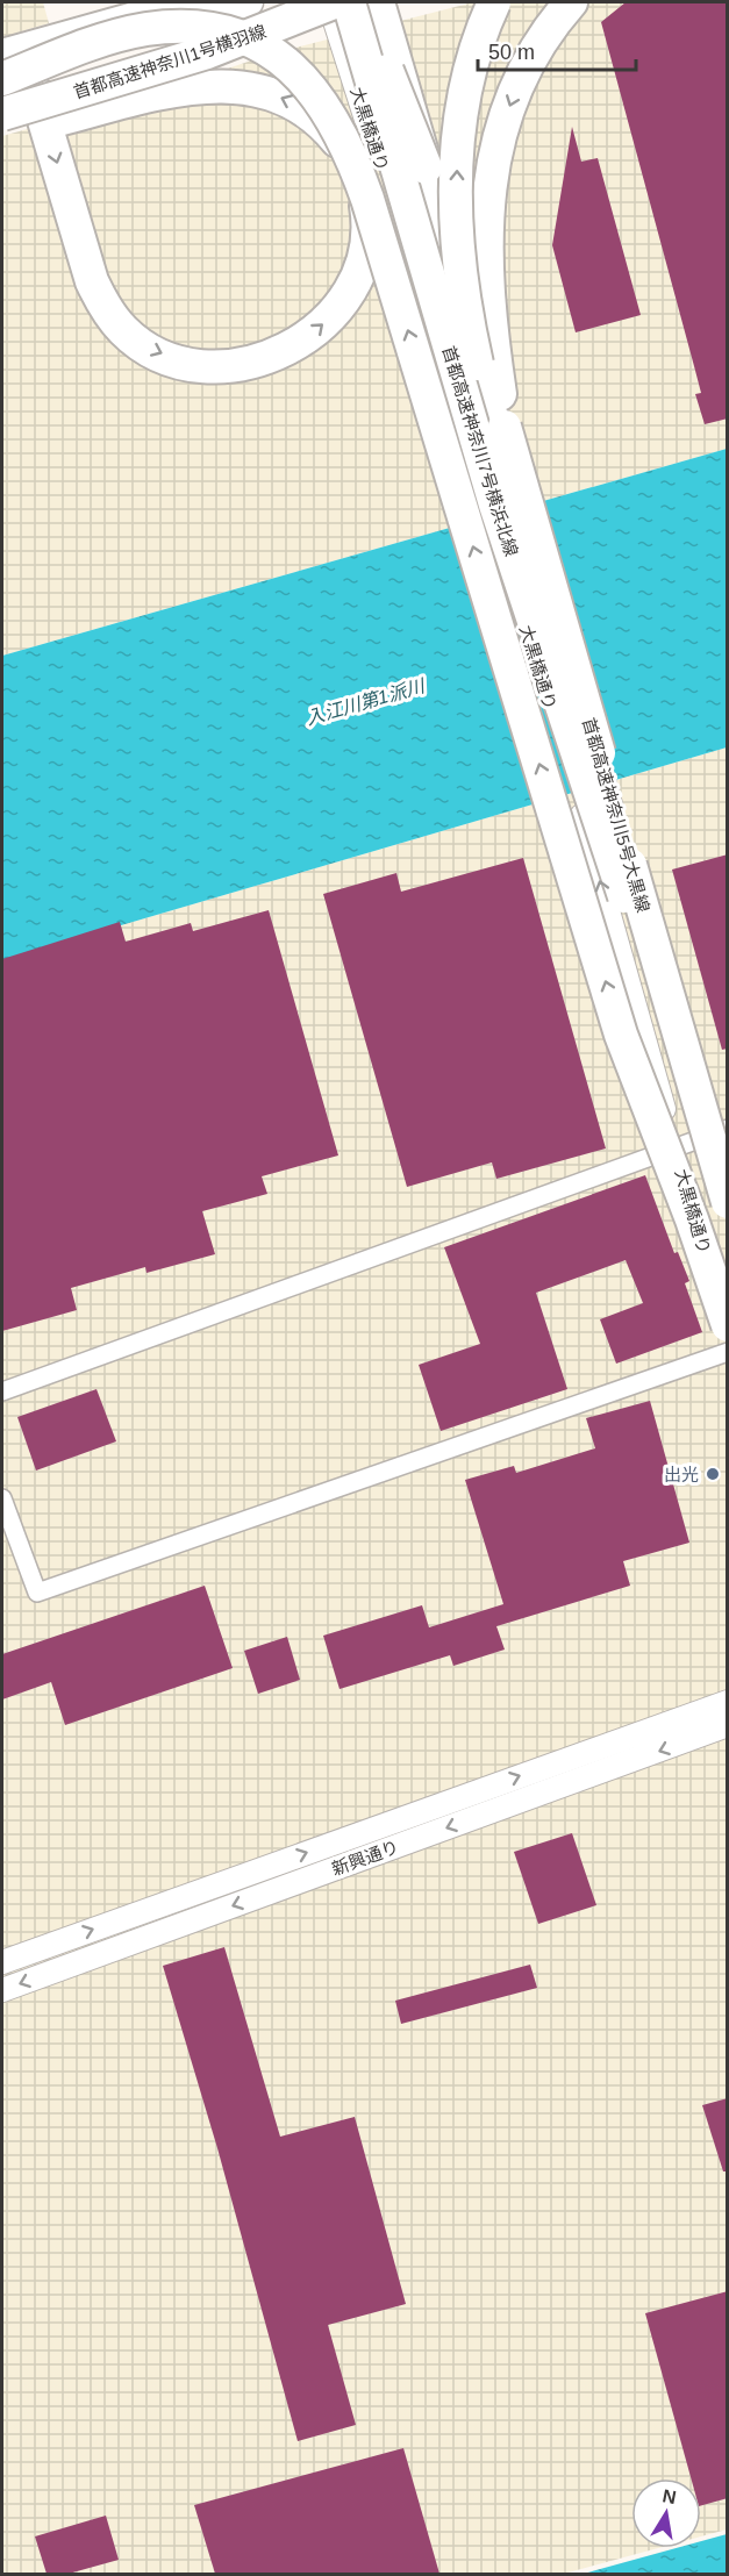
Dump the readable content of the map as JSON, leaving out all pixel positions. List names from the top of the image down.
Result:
{
  "streets": {
    "highway": ["首都高速神奈川1号横羽線", "首都高速神奈川7号横浜北線", "首都高速神奈川5号大黒線"],
    "street": ["大黒橋通り", "新興通り"]
  },
  "crossings": [
    ["首都高速神奈川1号横羽線", "大黒橋通り"],
    ["首都高速神奈川1号横羽線", "首都高速神奈川7号横浜北線"],
    ["大黒橋通り", "首都高速神奈川7号横浜北線"],
    ["大黒橋通り", "首都高速神奈川5号大黒線"],
    ["首都高速神奈川7号横浜北線", "首都高速神奈川5号大黒線"]
  ],
  "water": ["入江川第1派川"],
  "places": ["出光"],
  "scale_bar": "50 m",
  "north": "top"
}
